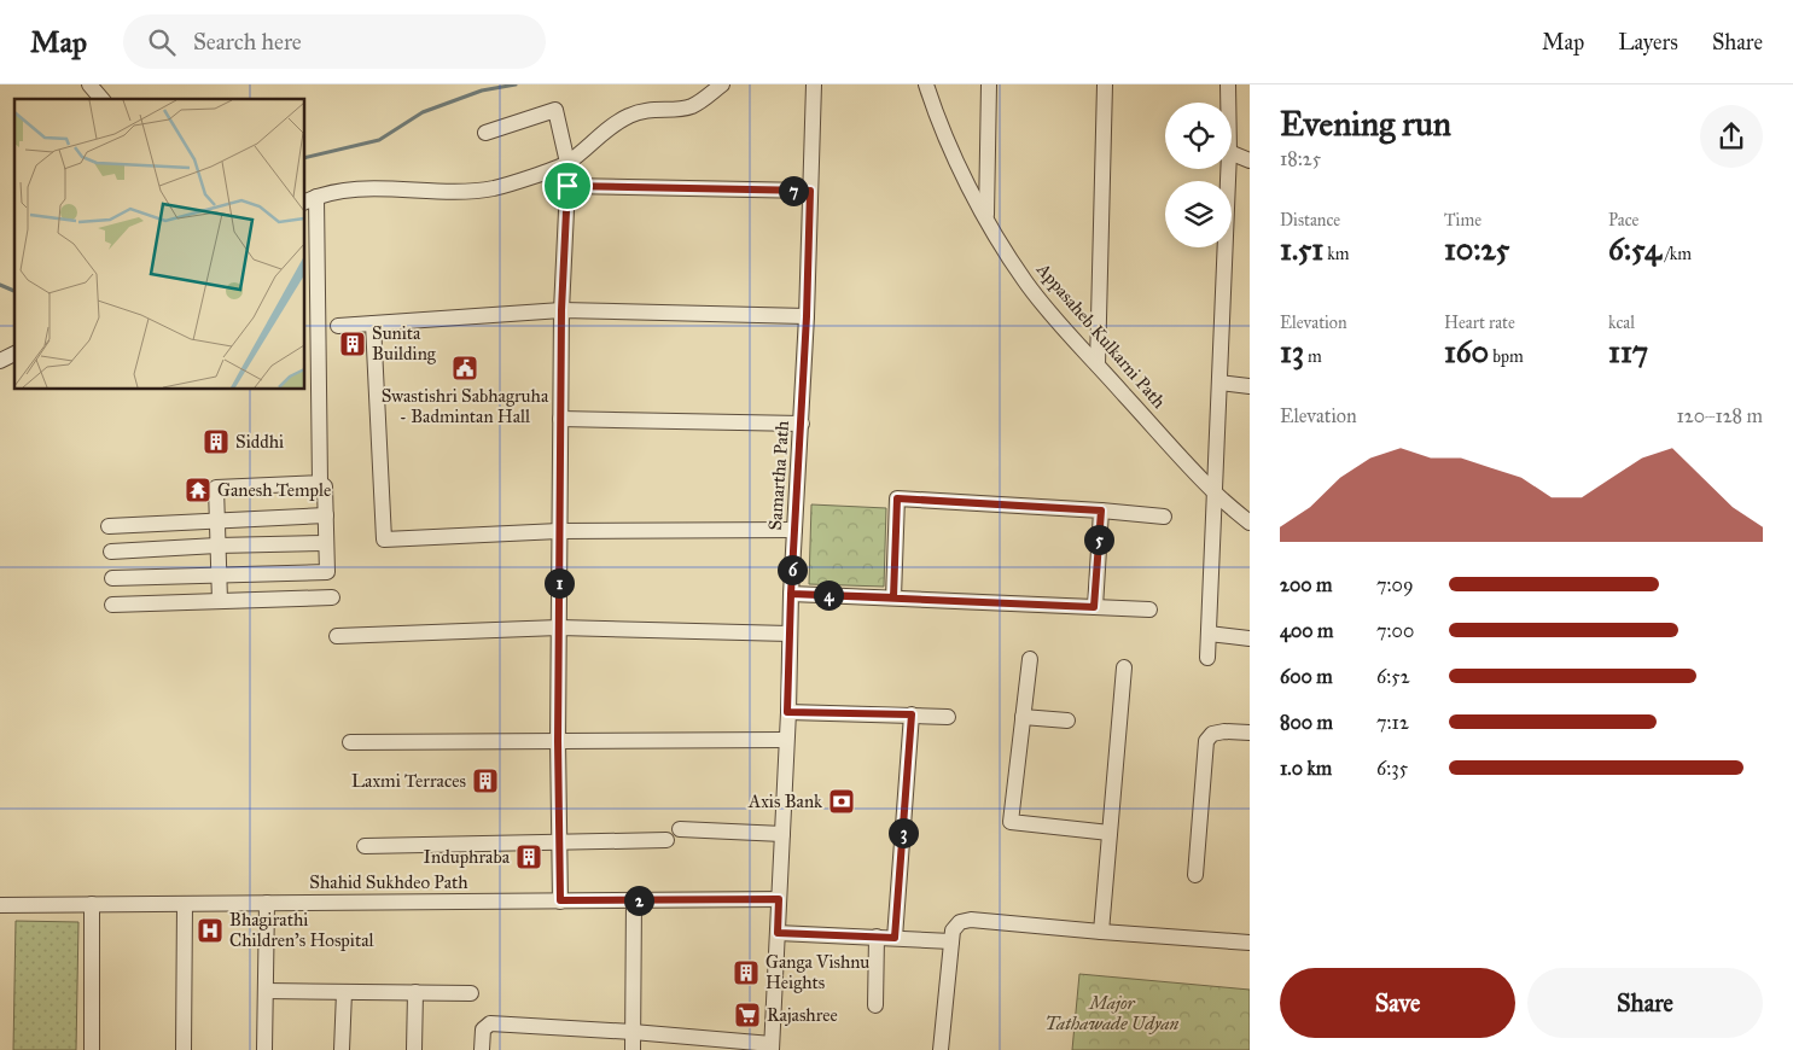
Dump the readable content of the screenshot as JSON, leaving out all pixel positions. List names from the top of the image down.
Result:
{
  "streets": {
    "street": ["Appasaheb Kulkarni Path", "Samartha Path", "Shahid Sukhdeo Path"]
  },
  "crossings": [
    ["Samartha Path", "Shahid Sukhdeo Path"]
  ],
  "parks": ["Major Tathawade Udyan"],
  "places": {
    "building": [
      "Sunita Building",
      "Siddhi",
      "Laxmi Terraces",
      "Induphraba",
      "Ganga Vishnu Heights"
    ],
    "public building": ["Swastishri Sabhagruha - Badmintan Hall"],
    "temple": ["Ganesh Temple"],
    "bank": ["Axis Bank"],
    "hospital": ["Bhagirathi Children's Hospital"],
    "supermarket": ["Rajashree"]
  },
  "page": {
    "header": "Map",
    "search": "Search here",
    "nav": ["Map", "Layers", "Share"],
    "heading": ["Evening run", "18:25"],
    "pins": [
      "7",
      "5",
      "6",
      "1",
      "4",
      "3",
      "2"
    ],
    "stats": [
      ["Distance", "1.51 km"],
      ["Time", "10:25"],
      ["Pace", "6:54 /km"],
      ["Elevation", "13 m"],
      ["Heart rate", "160 bpm"],
      ["kcal", "117"]
    ],
    "chart": ["Elevation", "120–128 m"],
    "list": [
      {
        "name": "200 m",
        "note": "7:09"
      },
      {
        "name": "400 m",
        "note": "7:00"
      },
      {
        "name": "600 m",
        "note": "6:52"
      },
      {
        "name": "800 m",
        "note": "7:12"
      },
      {
        "name": "1.0 km",
        "note": "6:35"
      }
    ],
    "buttons": ["Save", "Share"]
  }
}
